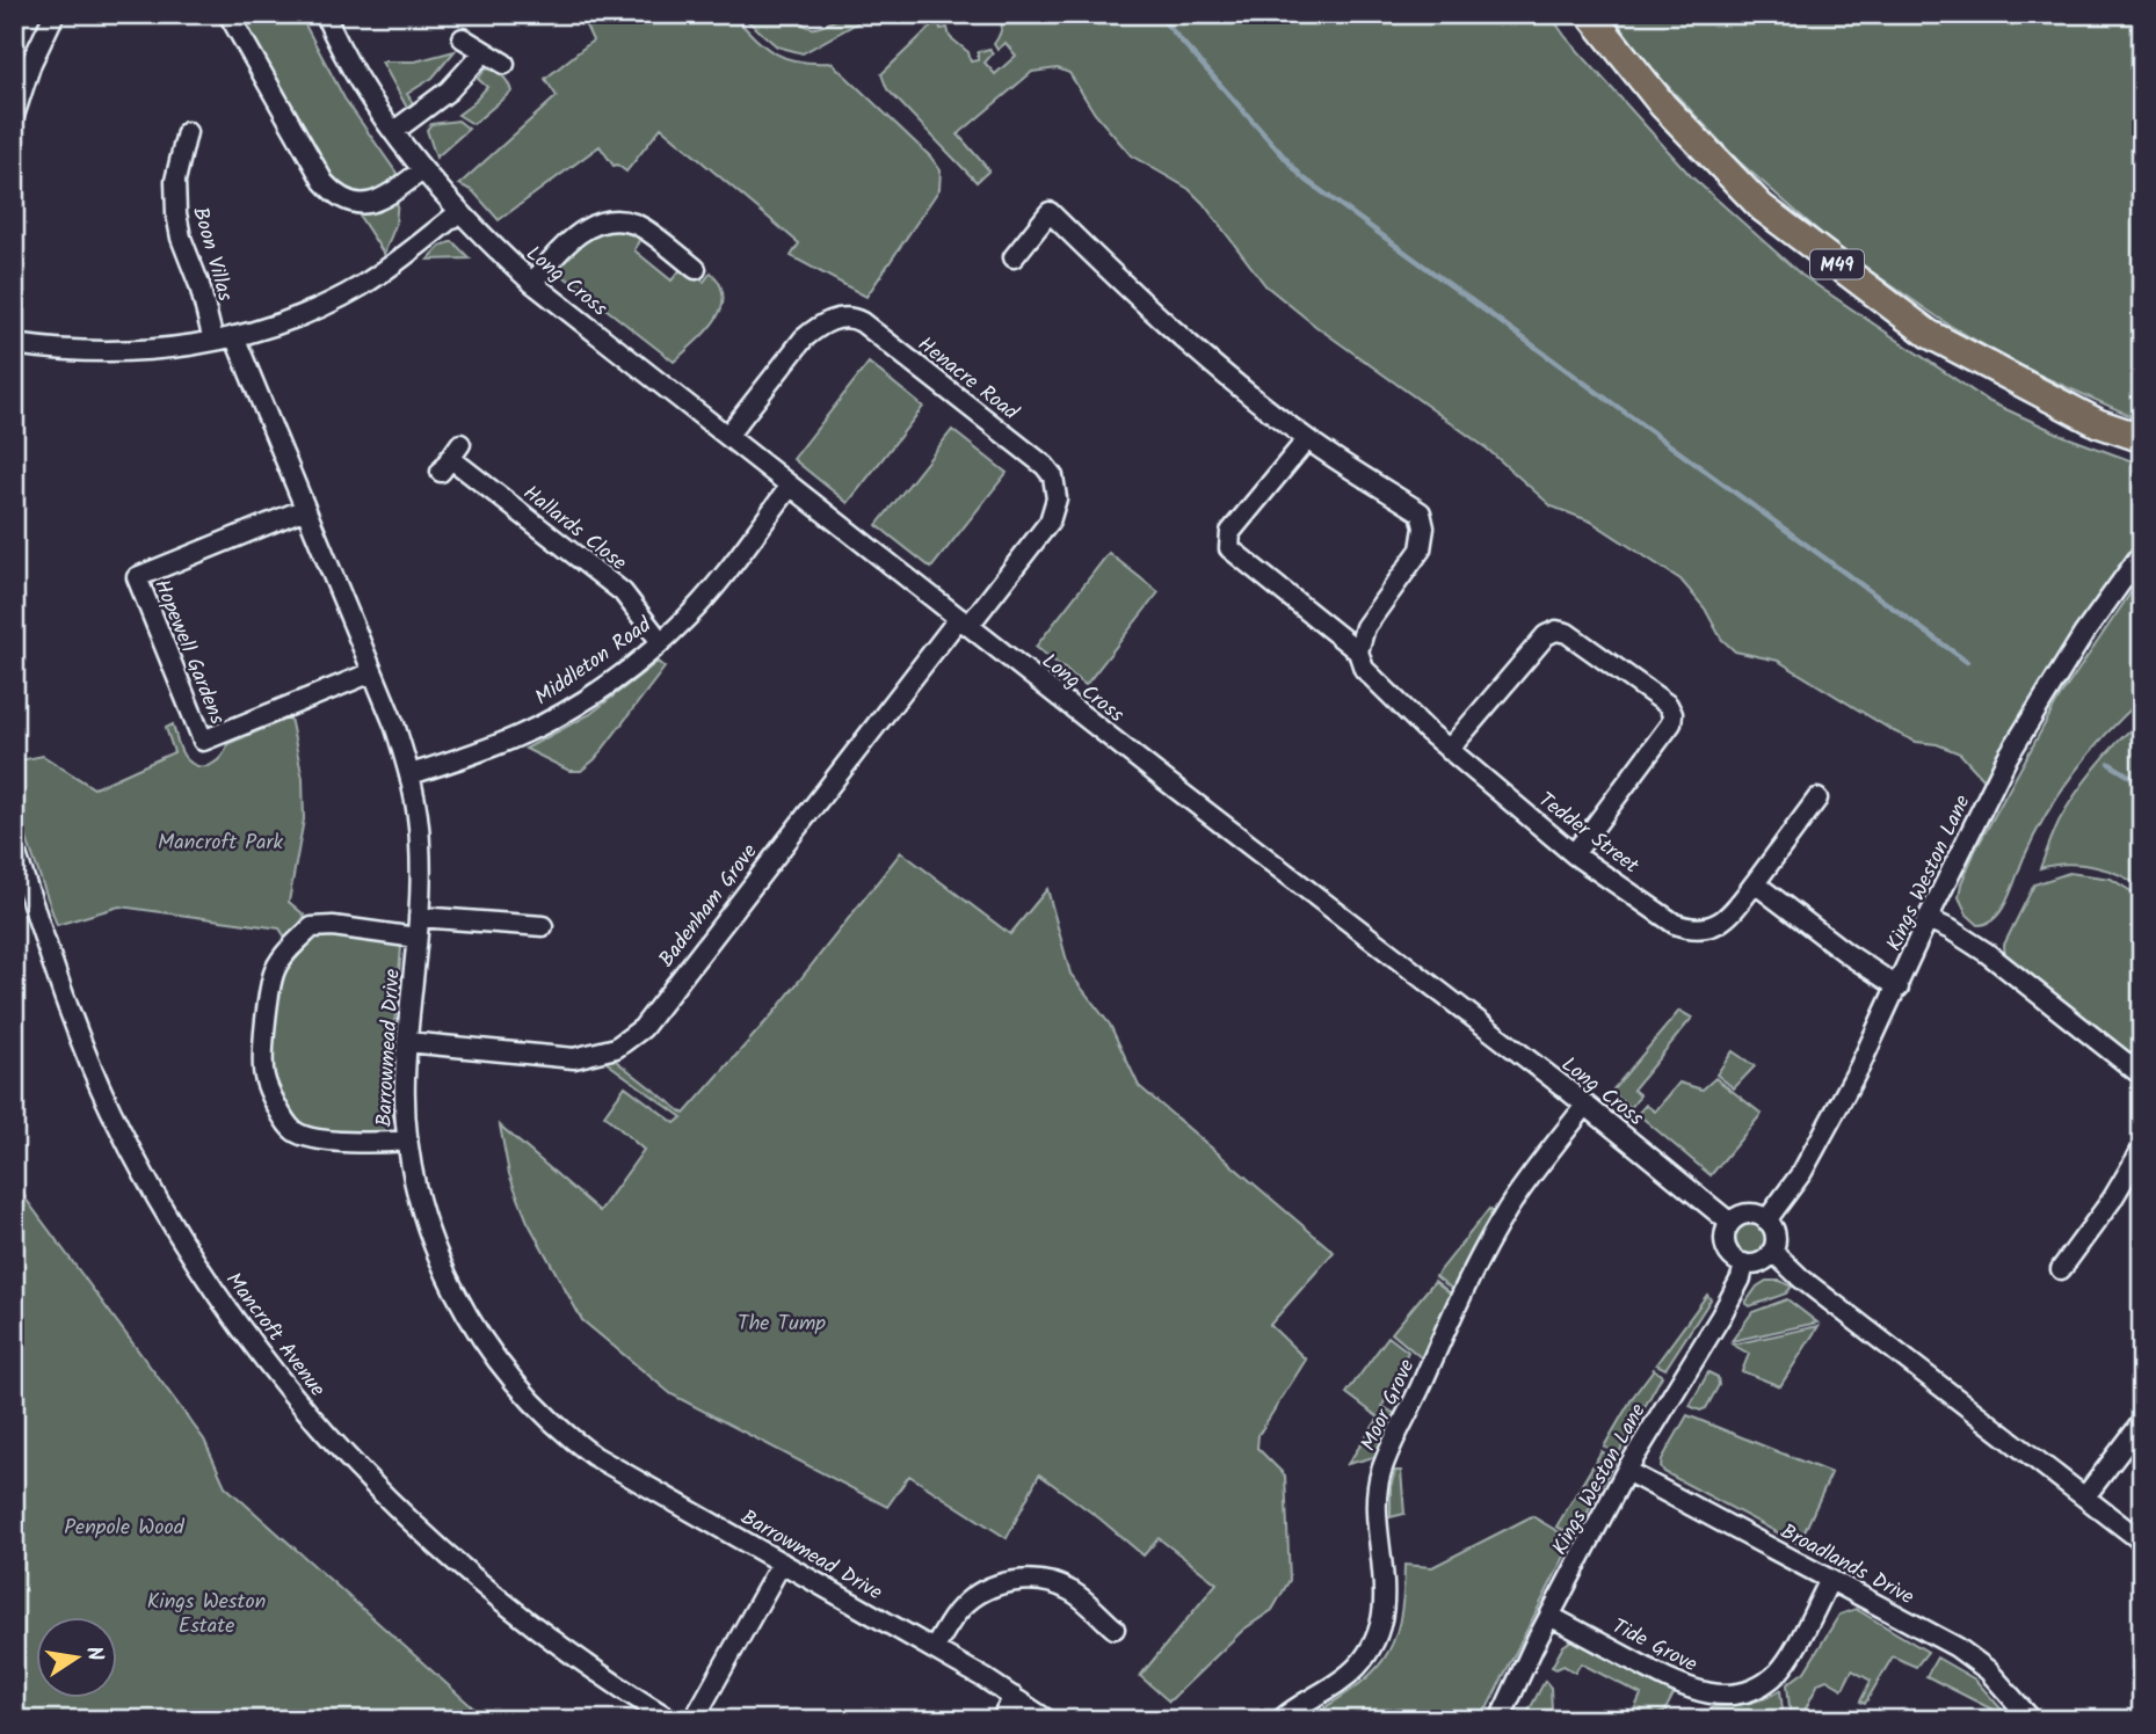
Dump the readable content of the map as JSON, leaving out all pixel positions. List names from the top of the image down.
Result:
{
  "streets": {
    "highway": ["M49"],
    "street": [
      "Boon Villas",
      "Long Cross",
      "Henacre Road",
      "Hallards Close",
      "Hopewell Gardens",
      "Middleton Road",
      "Tedder Street",
      "Kings Weston Lane",
      "Badenham Grove",
      "Barrowmead Drive",
      "Mancroft Avenue",
      "Moor Grove",
      "Broadlands Drive",
      "Tide Grove"
    ]
  },
  "crossings": [
    ["Long Cross", "Henacre Road"],
    ["Long Cross", "Middleton Road"],
    ["Long Cross", "Kings Weston Lane"],
    ["Long Cross", "Badenham Grove"],
    ["Long Cross", "Moor Grove"],
    ["Henacre Road", "Badenham Grove"],
    ["Hallards Close", "Middleton Road"],
    ["Hopewell Gardens", "Barrowmead Drive"],
    ["Middleton Road", "Barrowmead Drive"],
    ["Kings Weston Lane", "Broadlands Drive"],
    ["Kings Weston Lane", "Tide Grove"],
    ["Badenham Grove", "Barrowmead Drive"],
    ["Broadlands Drive", "Tide Grove"]
  ],
  "parks": [
    "Mancroft Park",
    "The Tump",
    "Penpole Wood",
    "Kings Weston Estate"
  ],
  "north": "right"
}
